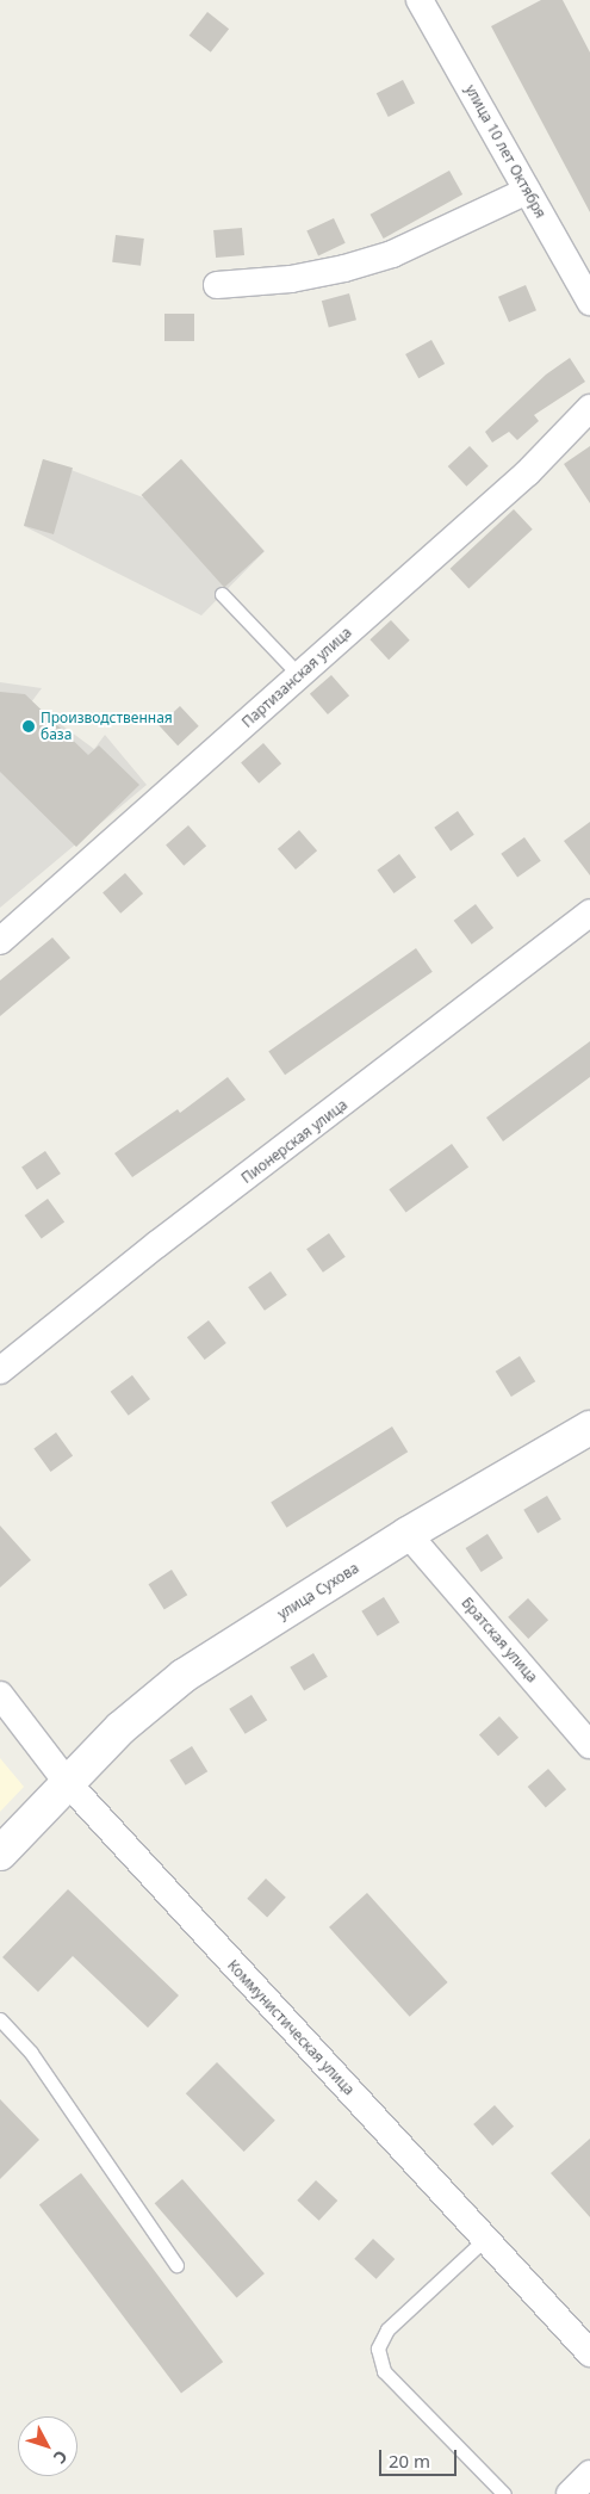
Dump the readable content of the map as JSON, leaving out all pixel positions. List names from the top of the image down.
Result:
{
  "streets": {
    "street": [
      "улица 10 лет Октября",
      "Партизанская улица",
      "Пионерская улица",
      "улица Сухова",
      "Братская улица",
      "Коммунистическая улица"
    ]
  },
  "crossings": [
    ["улица Сухова", "Братская улица"],
    ["улица Сухова", "Коммунистическая улица"]
  ],
  "places": ["Производственная база"],
  "scale_bar": "20 m",
  "north": "bottom right"
}
